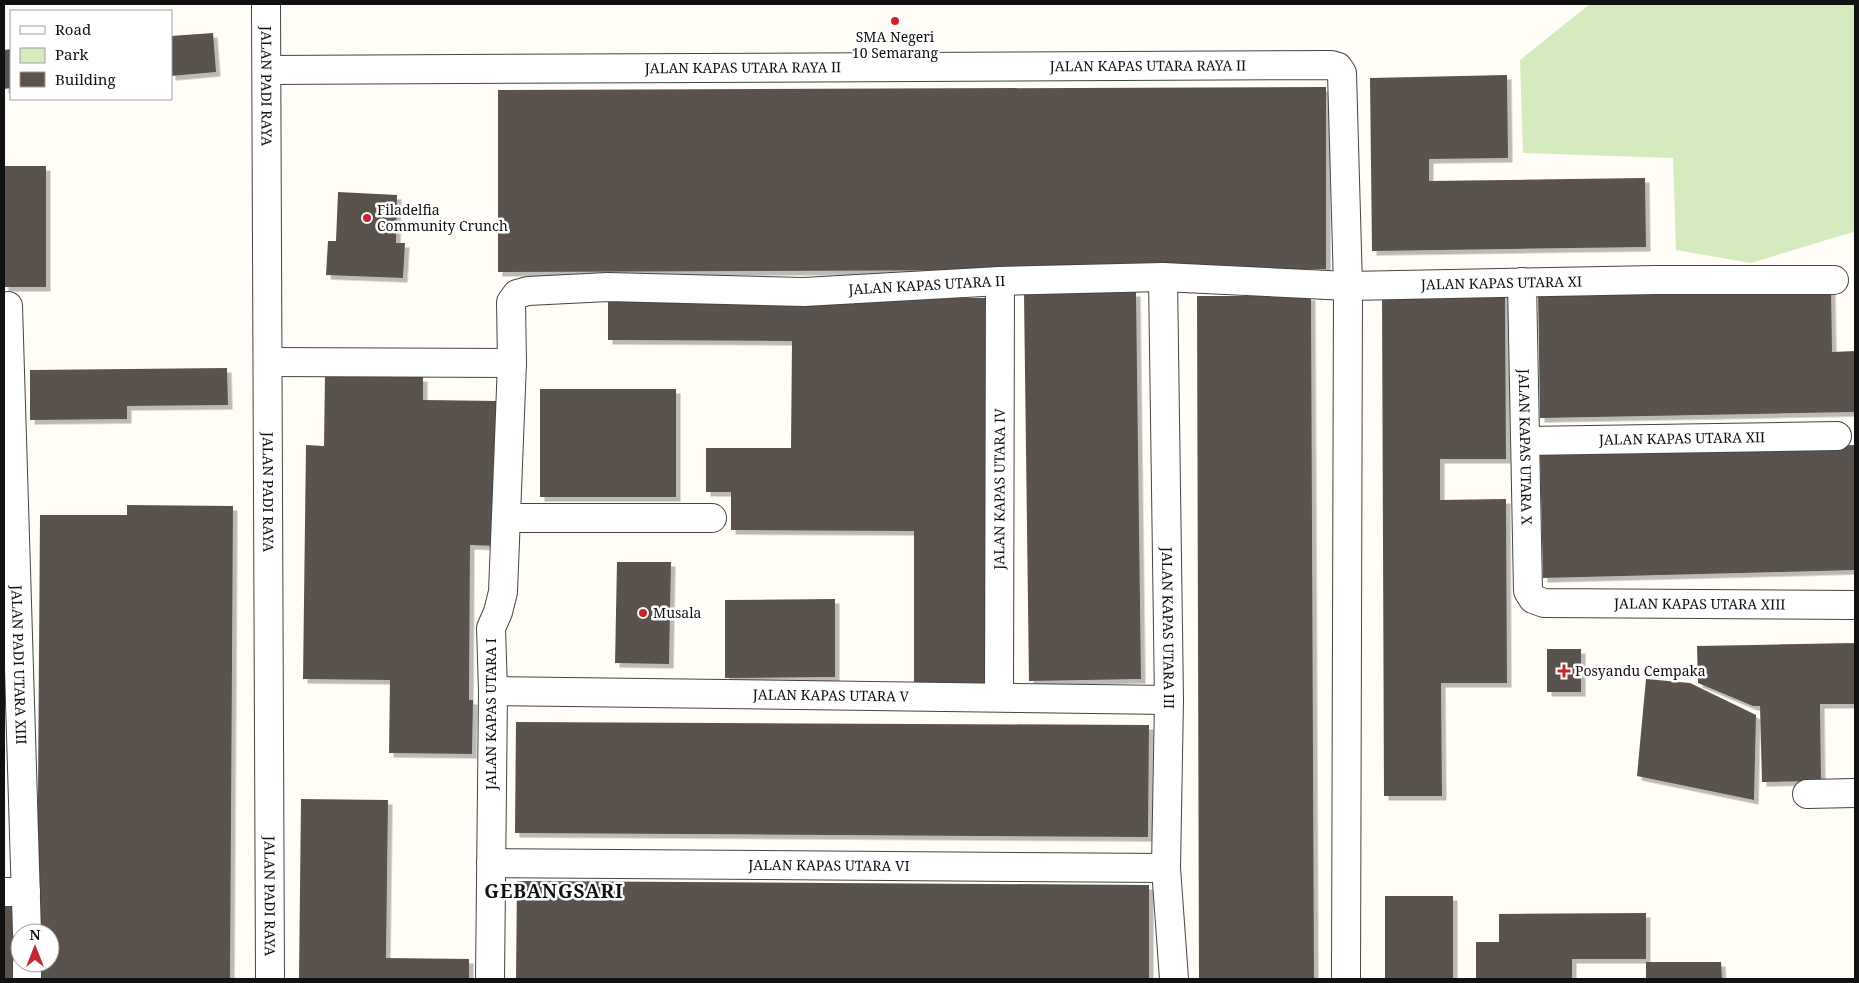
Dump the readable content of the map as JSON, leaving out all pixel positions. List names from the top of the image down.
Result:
{
  "streets": {
    "street": [
      "JALAN KAPAS UTARA RAYA II",
      "JALAN PADI RAYA",
      "JALAN KAPAS UTARA XI",
      "JALAN KAPAS UTARA II",
      "JALAN KAPAS UTARA XII",
      "JALAN KAPAS UTARA X",
      "JALAN KAPAS UTARA IV",
      "JALAN KAPAS UTARA XIII",
      "JALAN KAPAS UTARA III",
      "JALAN PADI UTARA XIII",
      "JALAN KAPAS UTARA V",
      "JALAN KAPAS UTARA I",
      "JALAN KAPAS UTARA VI"
    ]
  },
  "crossings": [
    ["JALAN KAPAS UTARA RAYA II", "JALAN PADI RAYA"],
    ["JALAN KAPAS UTARA RAYA II", "JALAN KAPAS UTARA XI"],
    ["JALAN KAPAS UTARA RAYA II", "JALAN KAPAS UTARA II"],
    ["JALAN KAPAS UTARA XI", "JALAN KAPAS UTARA II"],
    ["JALAN KAPAS UTARA XI", "JALAN KAPAS UTARA X"],
    ["JALAN KAPAS UTARA II", "JALAN KAPAS UTARA IV"],
    ["JALAN KAPAS UTARA II", "JALAN KAPAS UTARA III"],
    ["JALAN KAPAS UTARA II", "JALAN KAPAS UTARA I"],
    ["JALAN KAPAS UTARA XII", "JALAN KAPAS UTARA X"],
    ["JALAN KAPAS UTARA X", "JALAN KAPAS UTARA XIII"],
    ["JALAN KAPAS UTARA IV", "JALAN KAPAS UTARA V"],
    ["JALAN KAPAS UTARA III", "JALAN KAPAS UTARA V"],
    ["JALAN KAPAS UTARA III", "JALAN KAPAS UTARA VI"],
    ["JALAN KAPAS UTARA V", "JALAN KAPAS UTARA I"],
    ["JALAN KAPAS UTARA I", "JALAN KAPAS UTARA VI"]
  ],
  "districts": ["GEBANGSARI"],
  "places": {
    "other": ["SMA Negeri 10 Semarang", "Filadelfia Community Crunch", "Musala"],
    "health": ["Posyandu Cempaka"]
  },
  "legend": ["Road", "Park", "Building"],
  "north": "top"
}
